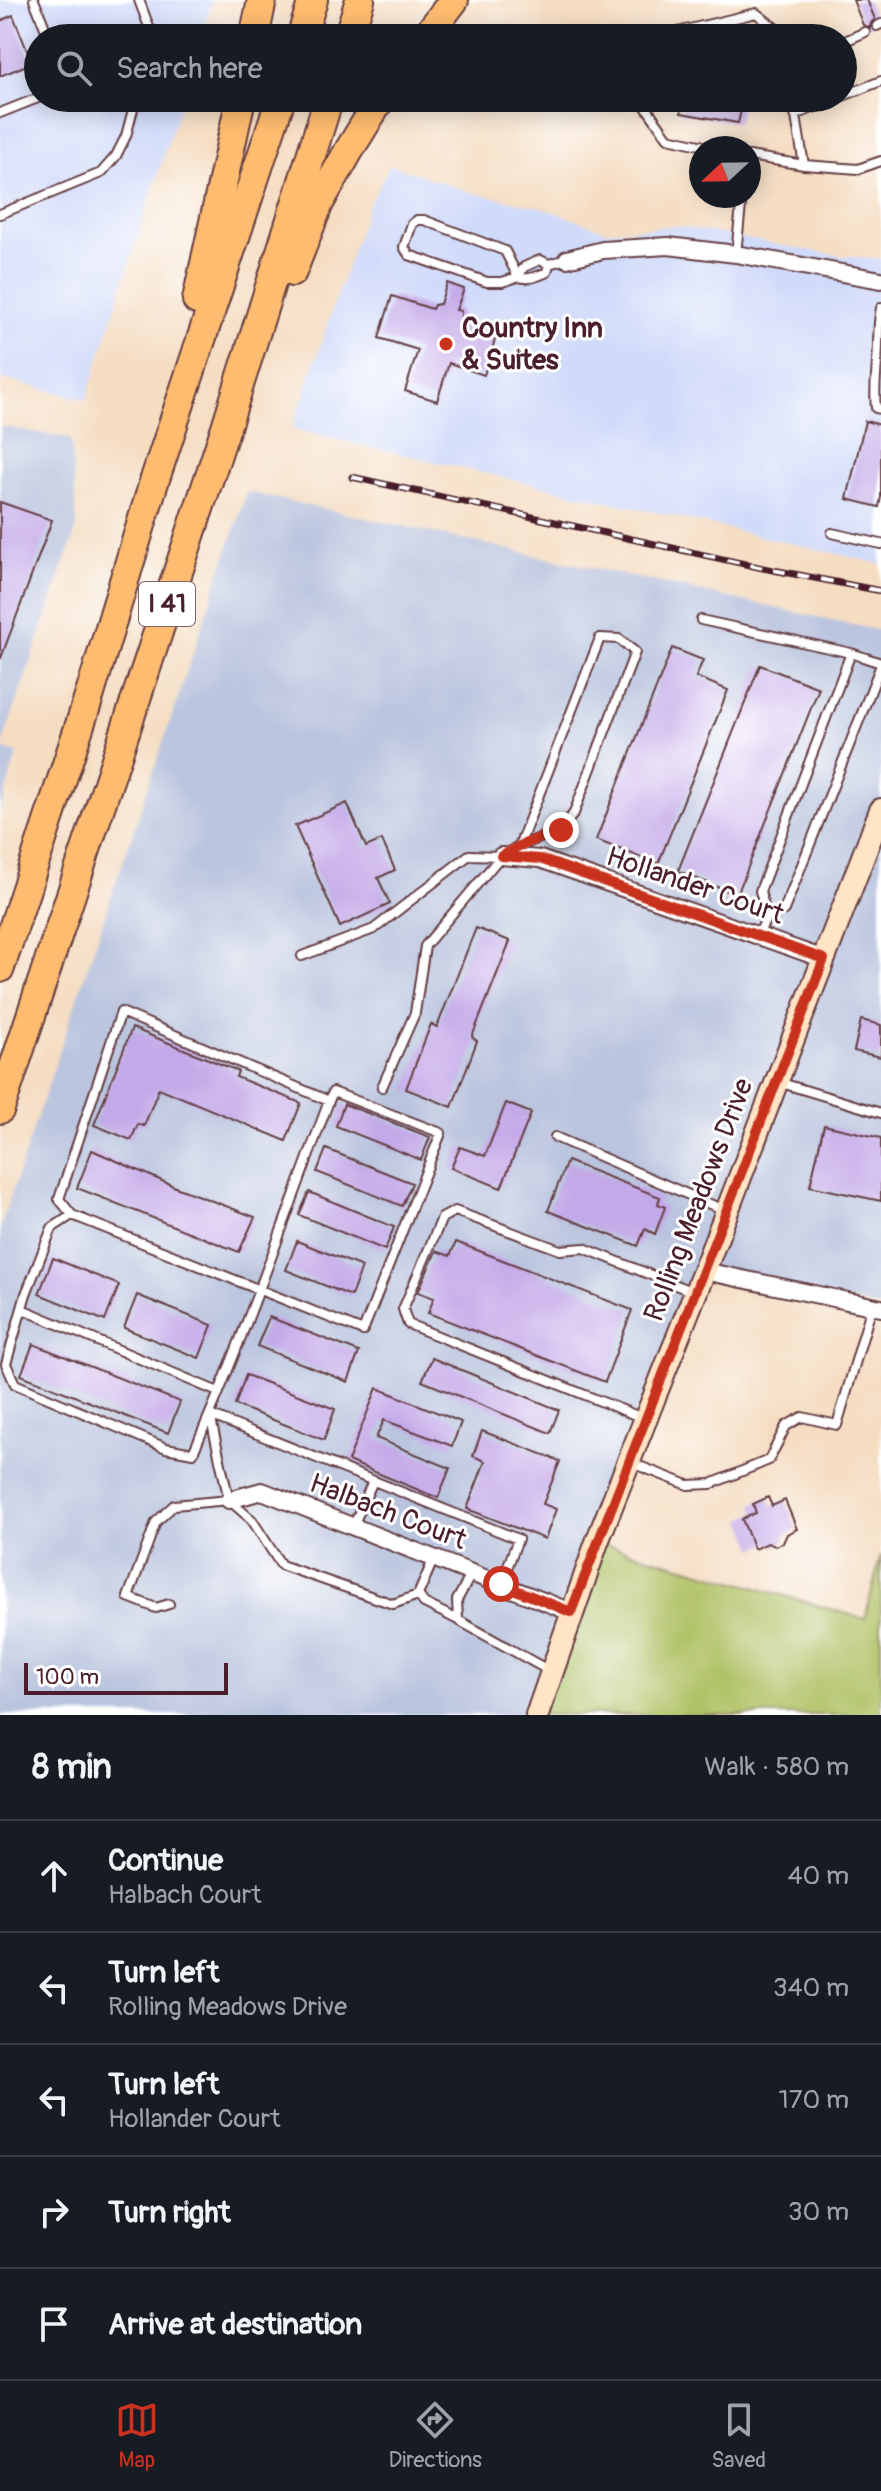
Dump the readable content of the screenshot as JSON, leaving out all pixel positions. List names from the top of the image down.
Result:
{
  "streets": {
    "highway": ["I 41"],
    "main road": ["Rolling Meadows Drive"],
    "street": ["Hollander Court", "Halbach Court"]
  },
  "crossings": [
    ["Hollander Court", "Rolling Meadows Drive"],
    ["Rolling Meadows Drive", "Halbach Court"]
  ],
  "places": ["Country Inn & Suites"],
  "scale_bar": "100 m",
  "north": "left",
  "page": {
    "search": "Search here",
    "scale": "100 m",
    "heading": ["8 min", "Walk · 580 m"],
    "list": [
      ["Continue", "Halbach Court", "40 m"],
      ["Turn left", "Rolling Meadows Drive", "340 m"],
      ["Turn left", "Hollander Court", "170 m"],
      ["Turn right", "30 m"],
      "Arrive at destination"
    ],
    "nav": ["Map", "Directions", "Saved"]
  }
}
